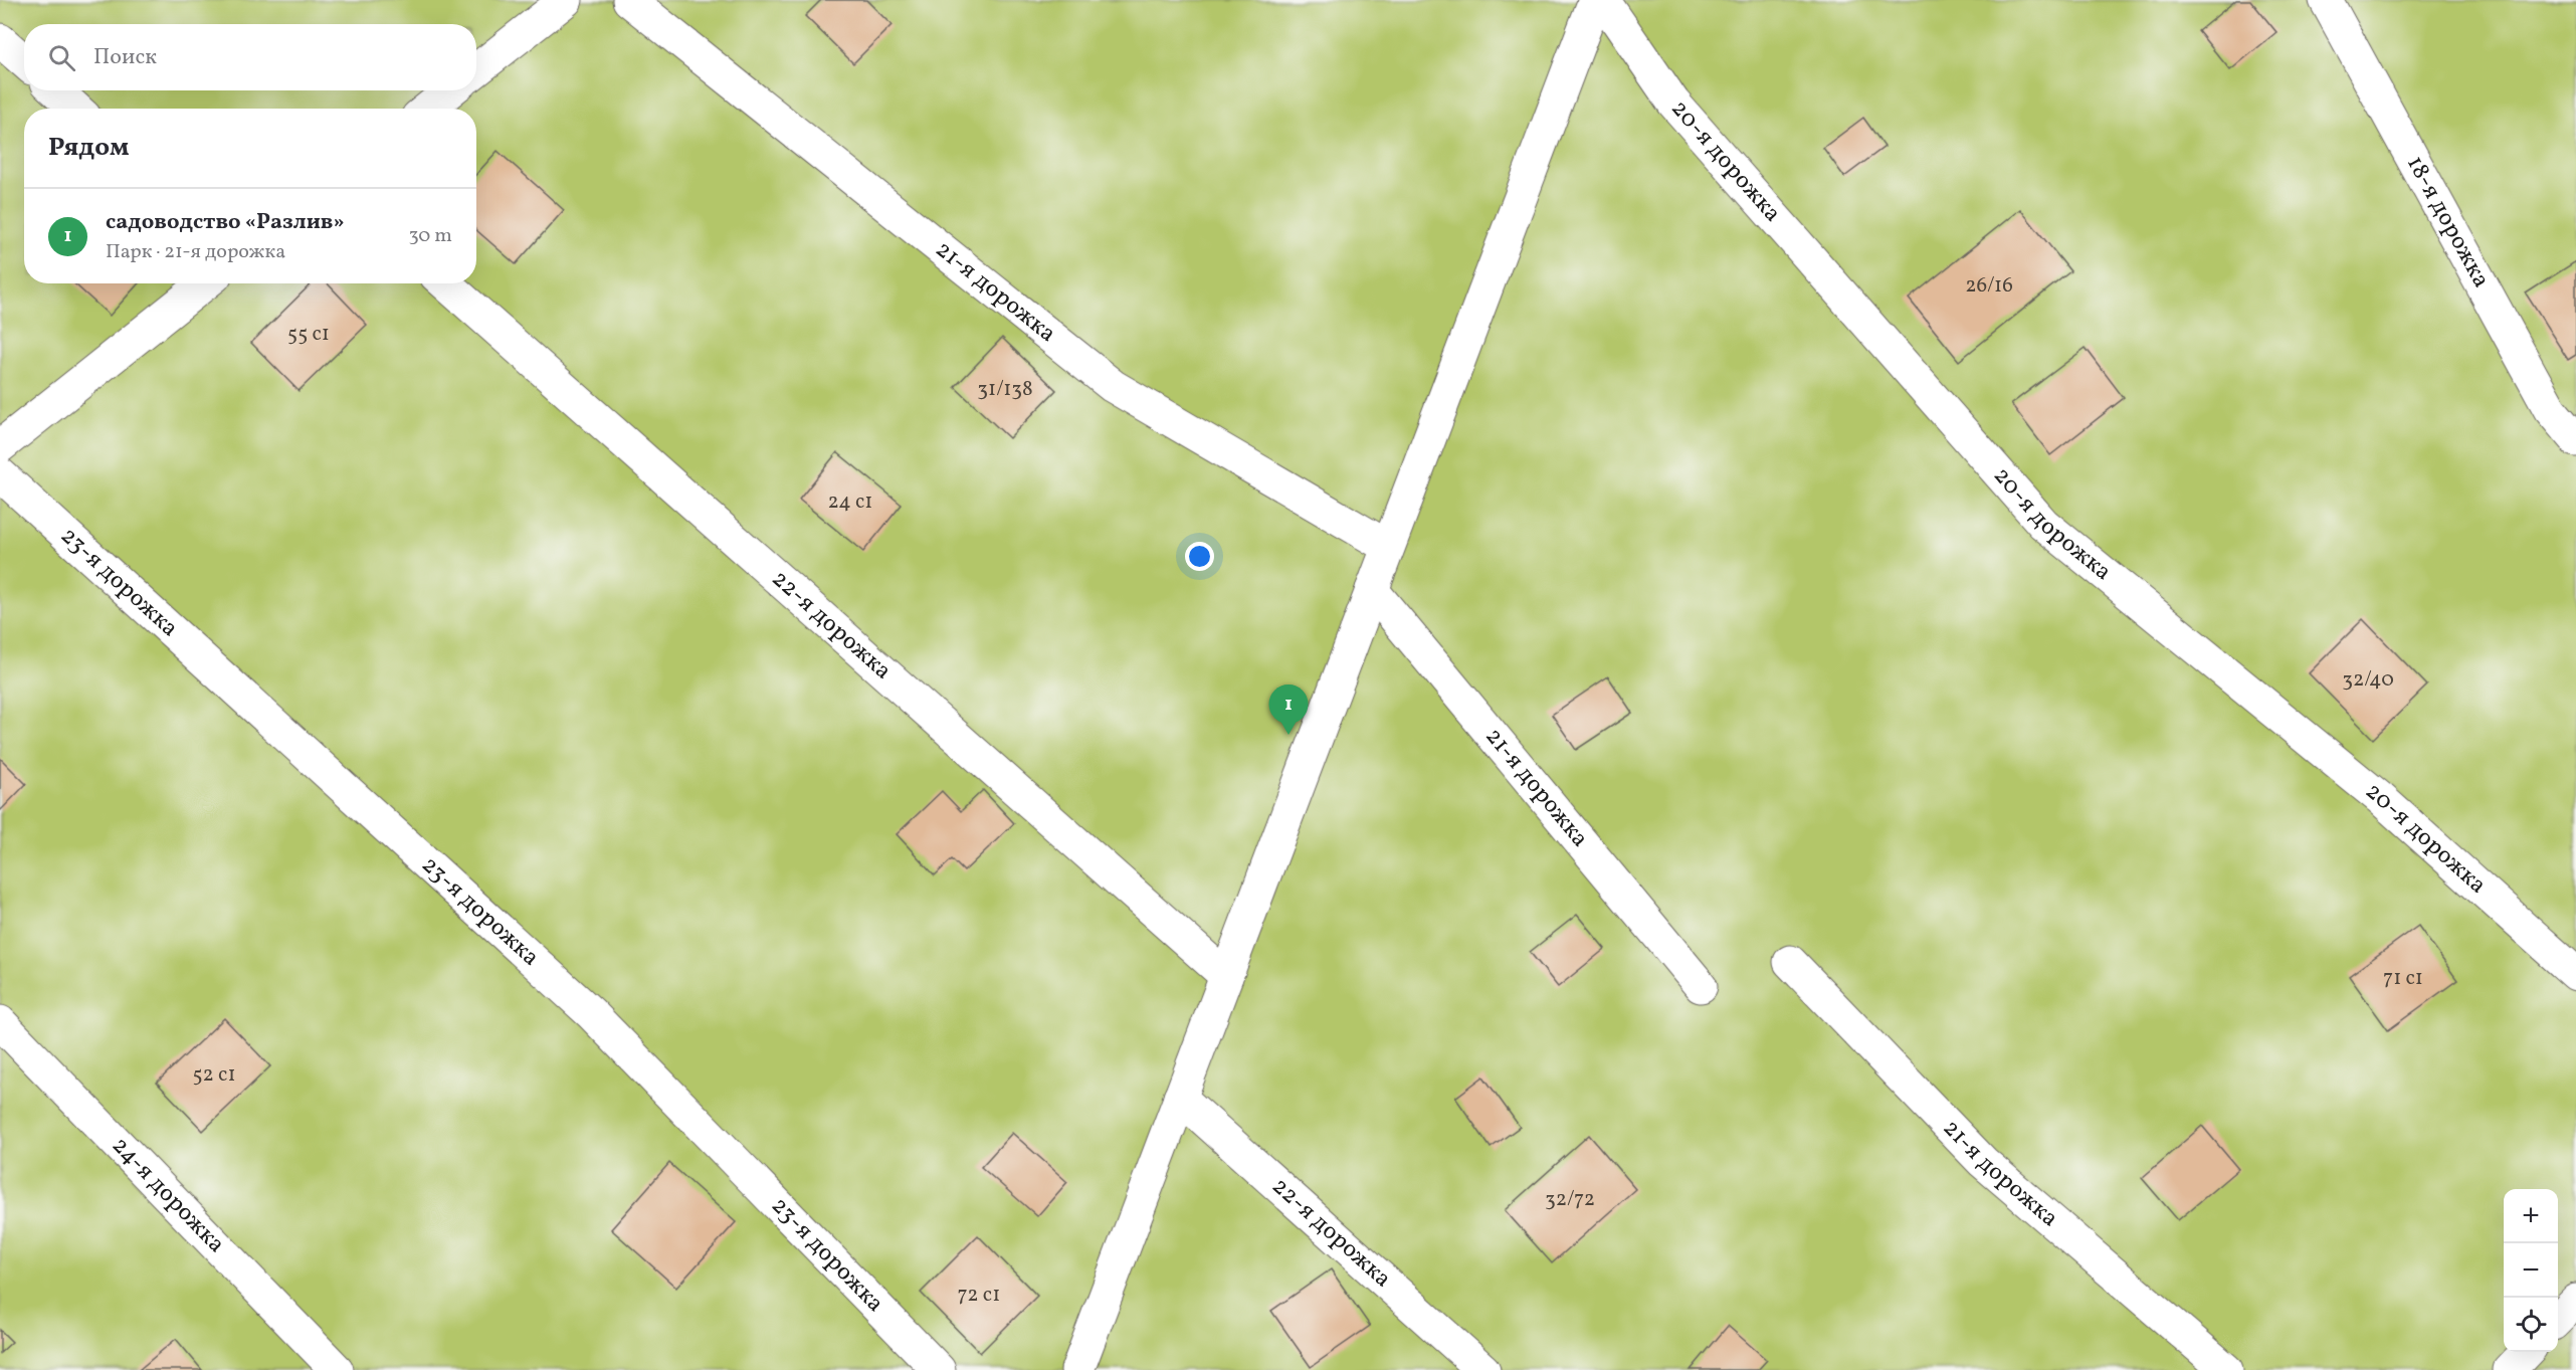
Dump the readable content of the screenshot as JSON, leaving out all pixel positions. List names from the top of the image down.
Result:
{
  "streets": {
    "street": [
      "20-я дорожка",
      "18-я дорожка",
      "21-я дорожка",
      "23-я дорожка",
      "22-я дорожка",
      "24-я дорожка"
    ]
  },
  "house_numbers": [
    "26/16",
    "55 с1",
    "31/138",
    "24 с1",
    "32/40",
    "71 с1",
    "52 с1",
    "32/72",
    "72 с1"
  ],
  "page": {
    "search": "Поиск",
    "heading": "Рядом",
    "list": [
      {
        "mark": "1",
        "name": "садоводство «Разлив»",
        "note": "Парк · 21-я дорожка",
        "value": "30 m"
      }
    ],
    "pins": "1",
    "map_buttons": ["+", "−"]
  }
}
